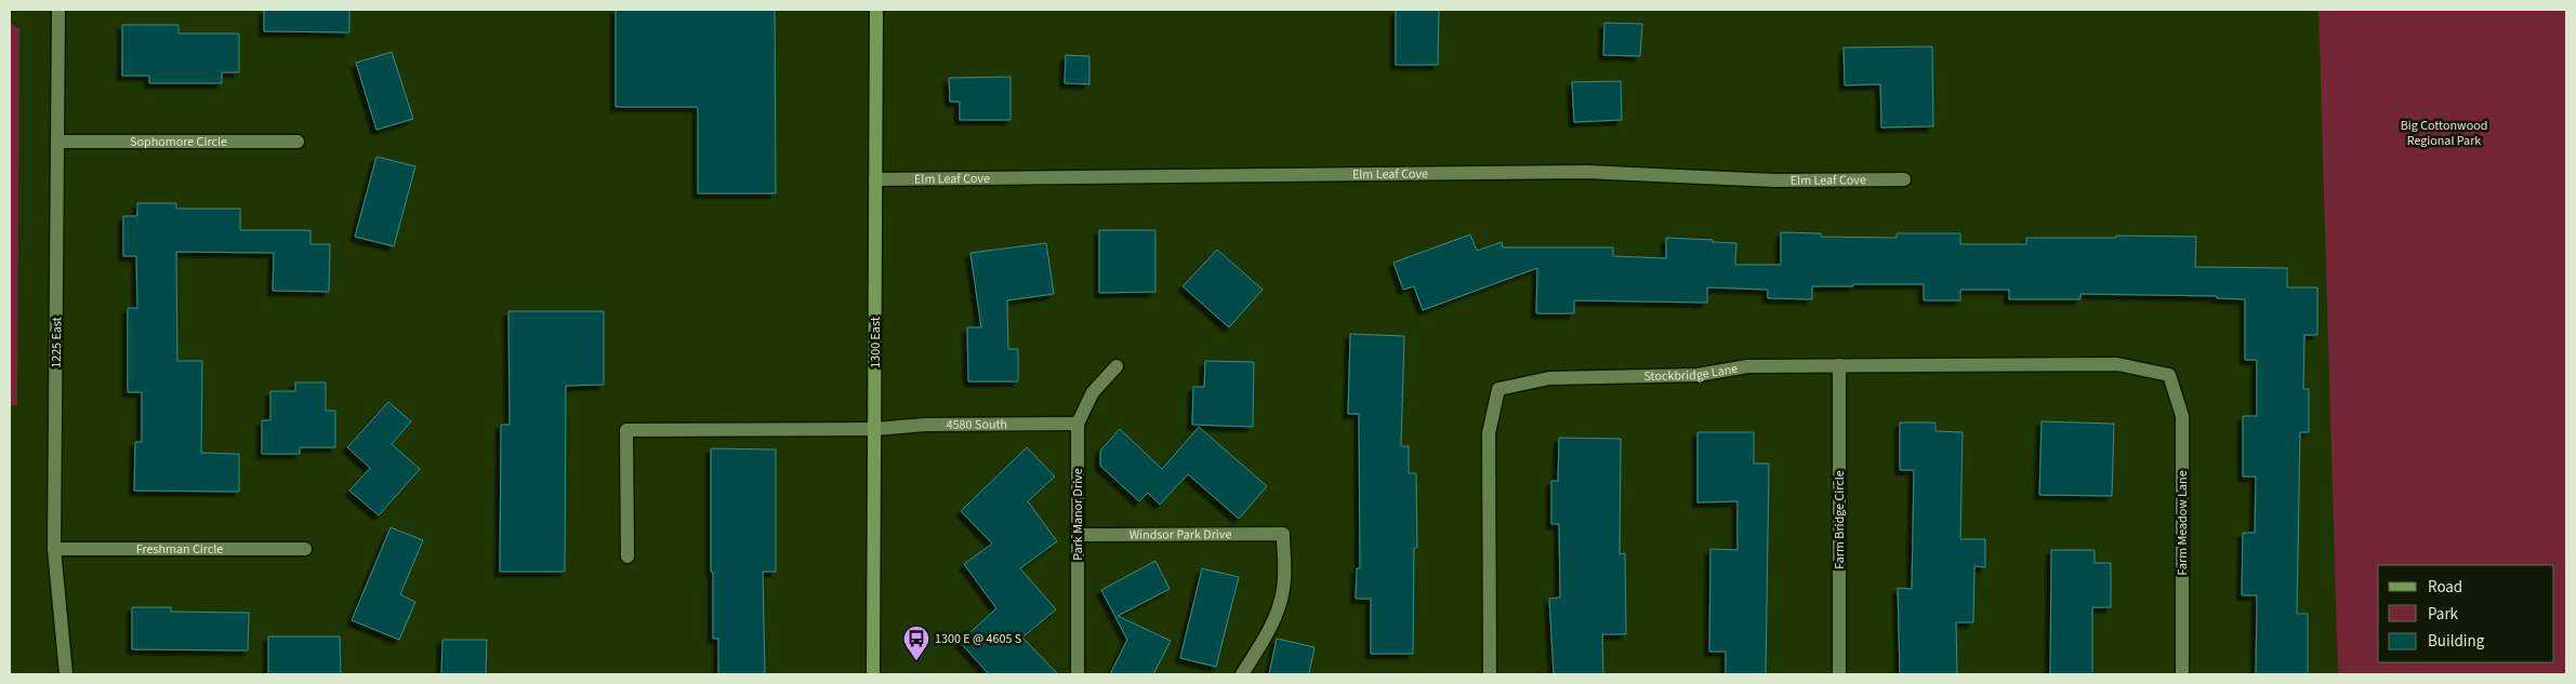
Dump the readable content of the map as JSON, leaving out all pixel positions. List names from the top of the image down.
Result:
{
  "streets": {
    "main road": ["1300 East"],
    "street": [
      "Sophomore Circle",
      "Elm Leaf Cove",
      "1225 East",
      "Stockbridge Lane",
      "4580 South",
      "Park Manor Drive",
      "Farm Bridge Circle",
      "Farm Meadow Lane",
      "Windsor Park Drive",
      "Freshman Circle"
    ]
  },
  "crossings": [
    ["Sophomore Circle", "1225 East"],
    ["Elm Leaf Cove", "1300 East"],
    ["1225 East", "Freshman Circle"],
    ["1300 East", "4580 South"],
    ["Stockbridge Lane", "Farm Bridge Circle"],
    ["Stockbridge Lane", "Farm Meadow Lane"],
    ["4580 South", "Park Manor Drive"],
    ["Park Manor Drive", "Windsor Park Drive"]
  ],
  "parks": ["Big Cottonwood Regional Park"],
  "places": {
    "bus stop": ["1300 E @ 4605 S"]
  },
  "legend": ["Road", "Park", "Building"]
}
